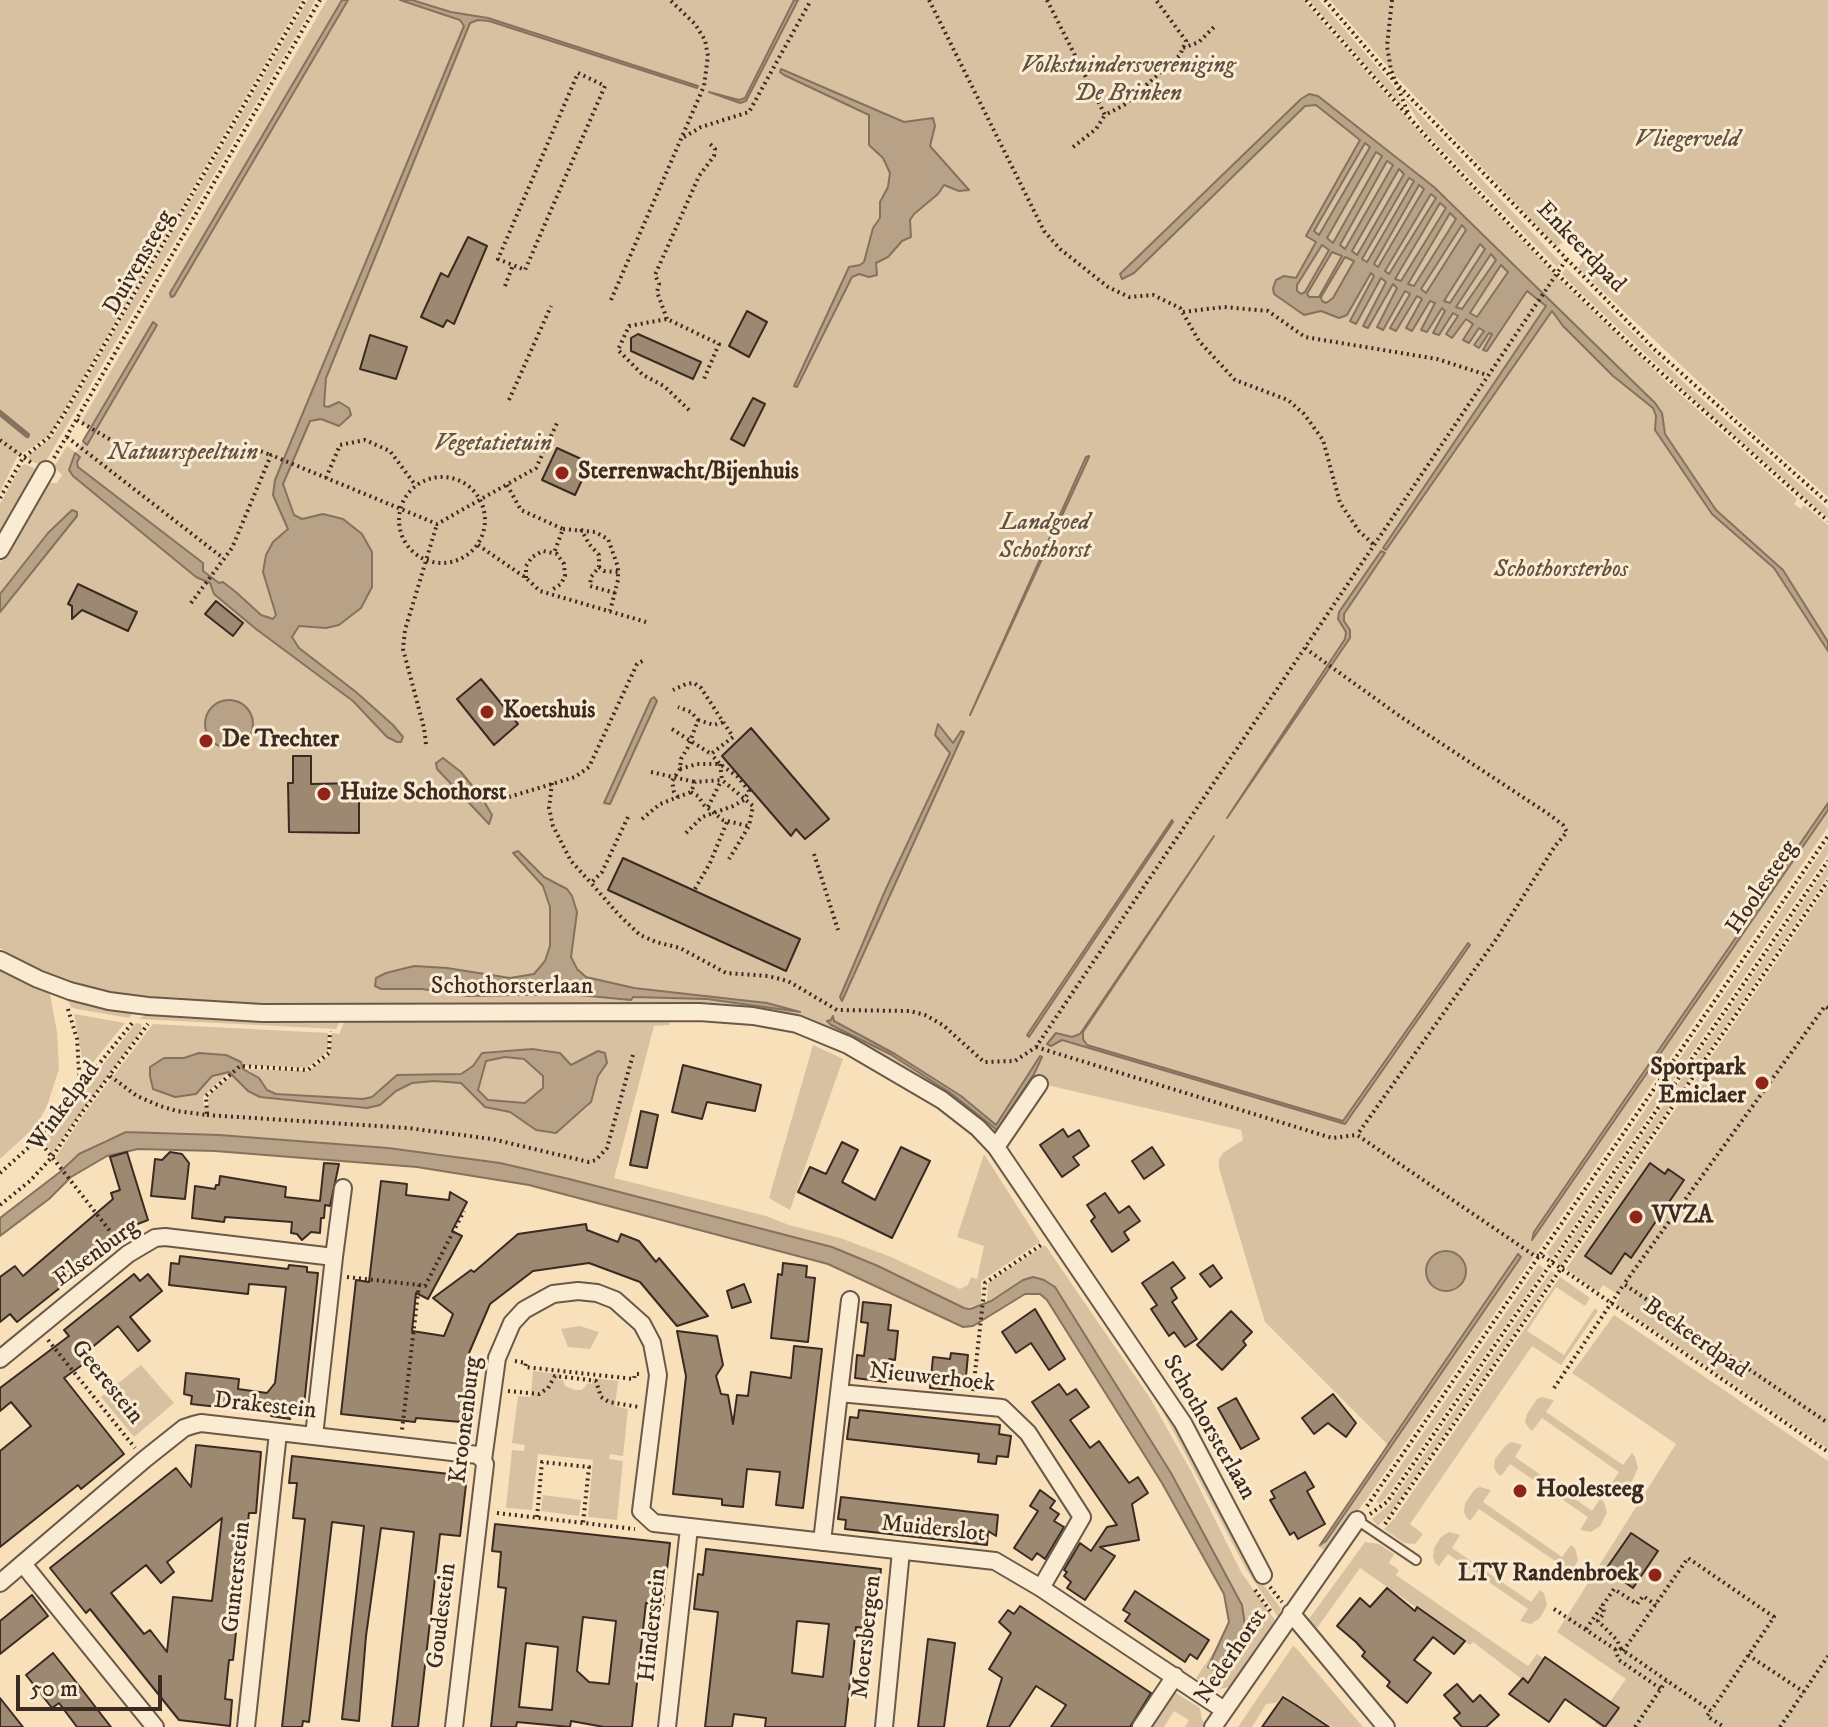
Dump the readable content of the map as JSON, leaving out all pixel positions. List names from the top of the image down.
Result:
{
  "streets": {
    "street": [
      "Schothorsterlaan",
      "Elsenburg",
      "Nieuwerhoek",
      "Drakestein",
      "Kroonenburg",
      "Muiderslot",
      "Gunterstein",
      "Goudestein",
      "Hinderstein",
      "Moersbergen",
      "Nederhorst"
    ],
    "path": [
      "Enkeerdpad",
      "Duivensteeg",
      "Hoolesteeg",
      "Winkelpad",
      "Beekeerdpad",
      "Geerestein"
    ]
  },
  "crossings": [
    ["Hoolesteeg", "Beekeerdpad"],
    ["Schothorsterlaan", "Winkelpad"],
    ["Elsenburg", "Geerestein"],
    ["Nieuwerhoek", "Muiderslot"],
    ["Geerestein", "Drakestein"],
    ["Drakestein", "Kroonenburg"],
    ["Drakestein", "Gunterstein"],
    ["Kroonenburg", "Goudestein"],
    ["Muiderslot", "Hinderstein"],
    ["Muiderslot", "Moersbergen"],
    ["Muiderslot", "Nederhorst"]
  ],
  "parks": [
    "Volkstuindersvereniging De Brinken",
    "Vliegerveld",
    "Vegetatietuin",
    "Natuurspeeltuin",
    "Landgoed Schothorst",
    "Schothorsterbos"
  ],
  "places": [
    "Sterrenwacht/Bijenhuis",
    "Koetshuis",
    "De Trechter",
    "Huize Schothorst",
    "Sportpark Emiclaer",
    "VVZA",
    "Hoolesteeg",
    "LTV Randenbroek"
  ],
  "scale_bar": "50 m"
}
